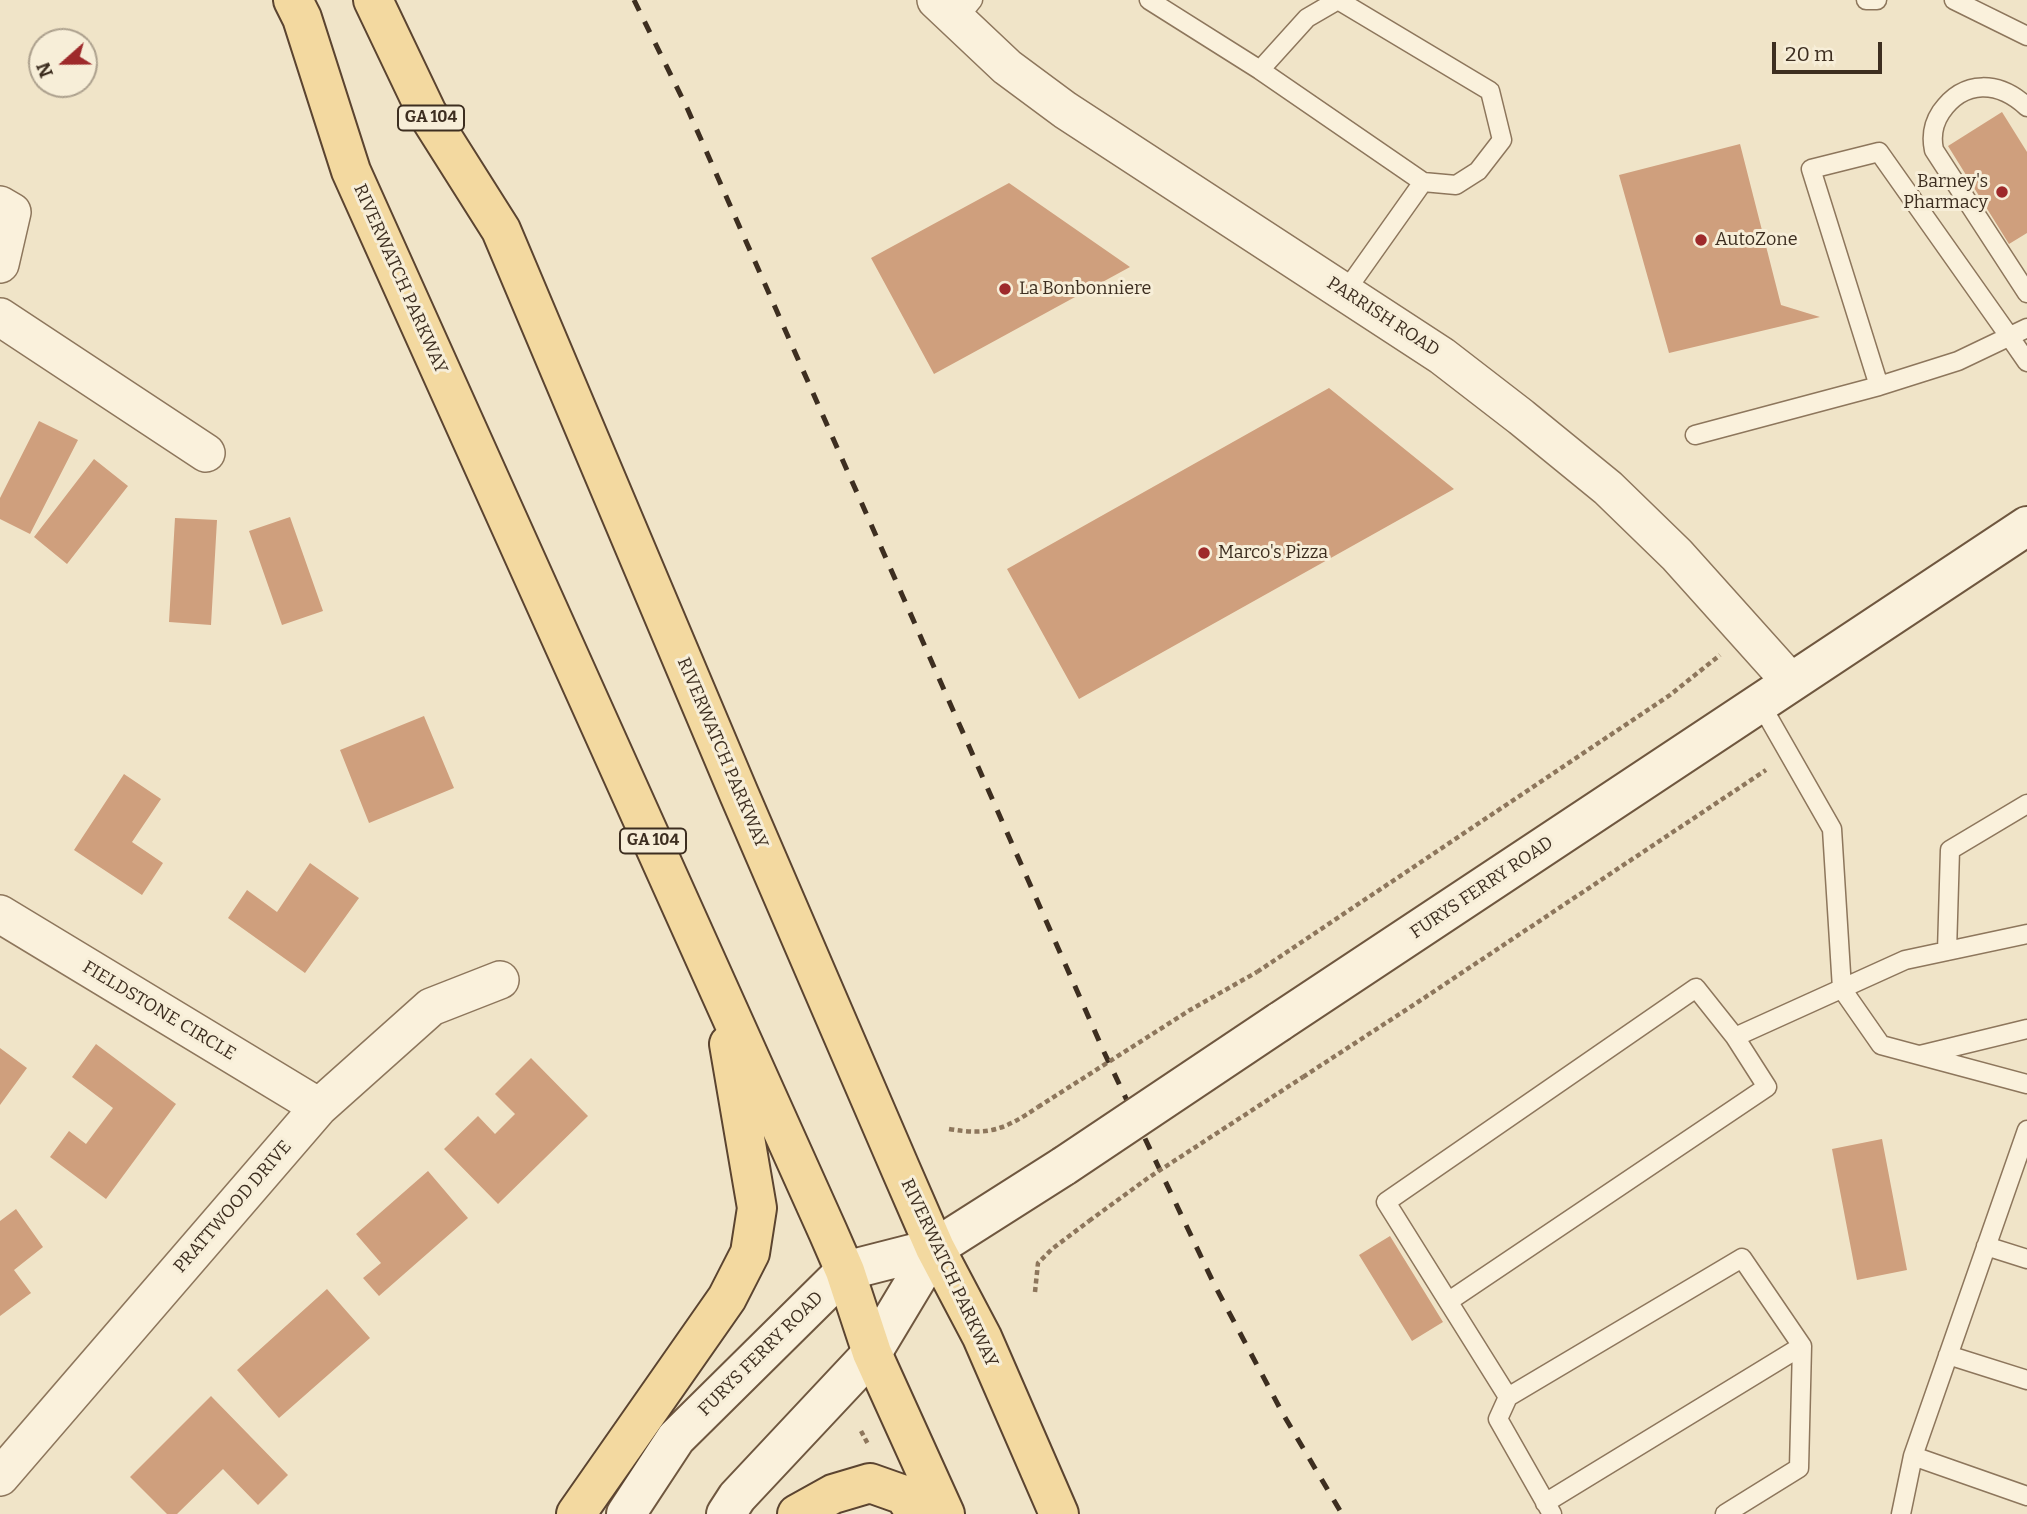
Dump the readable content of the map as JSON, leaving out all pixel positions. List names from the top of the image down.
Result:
{
  "streets": {
    "main road": ["GA 104", "RIVERWATCH PARKWAY", "FURYS FERRY ROAD"],
    "street": ["PARRISH ROAD", "FIELDSTONE CIRCLE", "PRATTWOOD DRIVE"]
  },
  "crossings": [
    ["RIVERWATCH PARKWAY", "FURYS FERRY ROAD"],
    ["PARRISH ROAD", "FURYS FERRY ROAD"],
    ["FIELDSTONE CIRCLE", "PRATTWOOD DRIVE"]
  ],
  "places": [
    "Barney's Pharmacy",
    "AutoZone",
    "La Bonbonniere",
    "Marco's Pizza"
  ],
  "scale_bar": "20 m",
  "north": "left"
}
